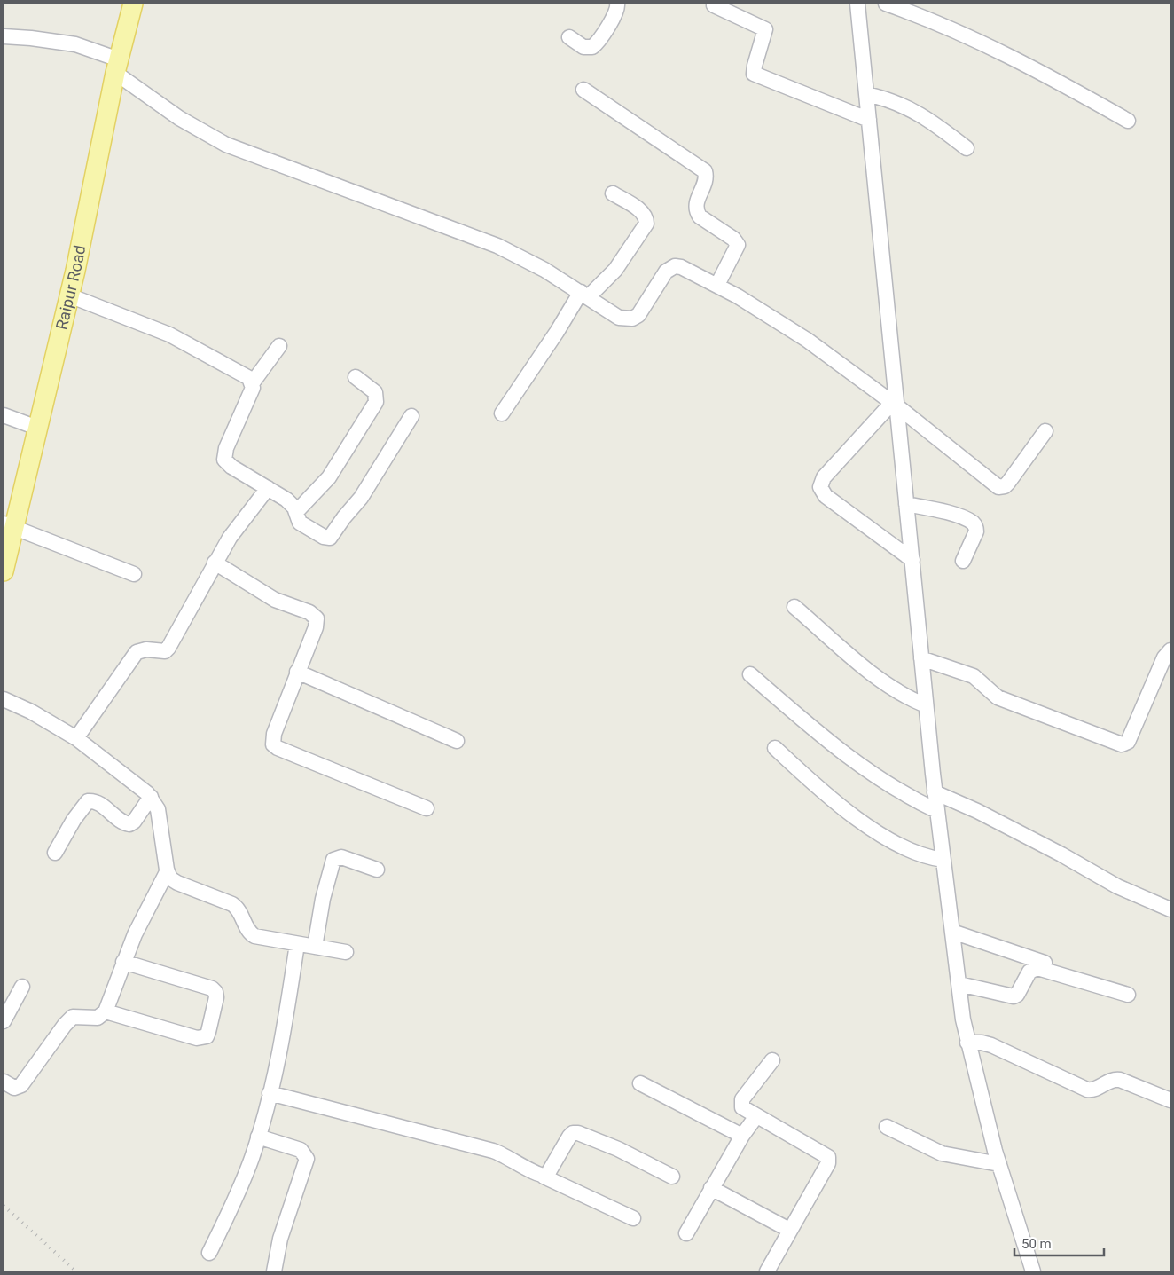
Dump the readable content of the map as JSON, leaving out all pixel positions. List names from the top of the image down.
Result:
{
  "streets": {
    "main road": ["Raipur Road"]
  },
  "scale_bar": "50 m"
}
